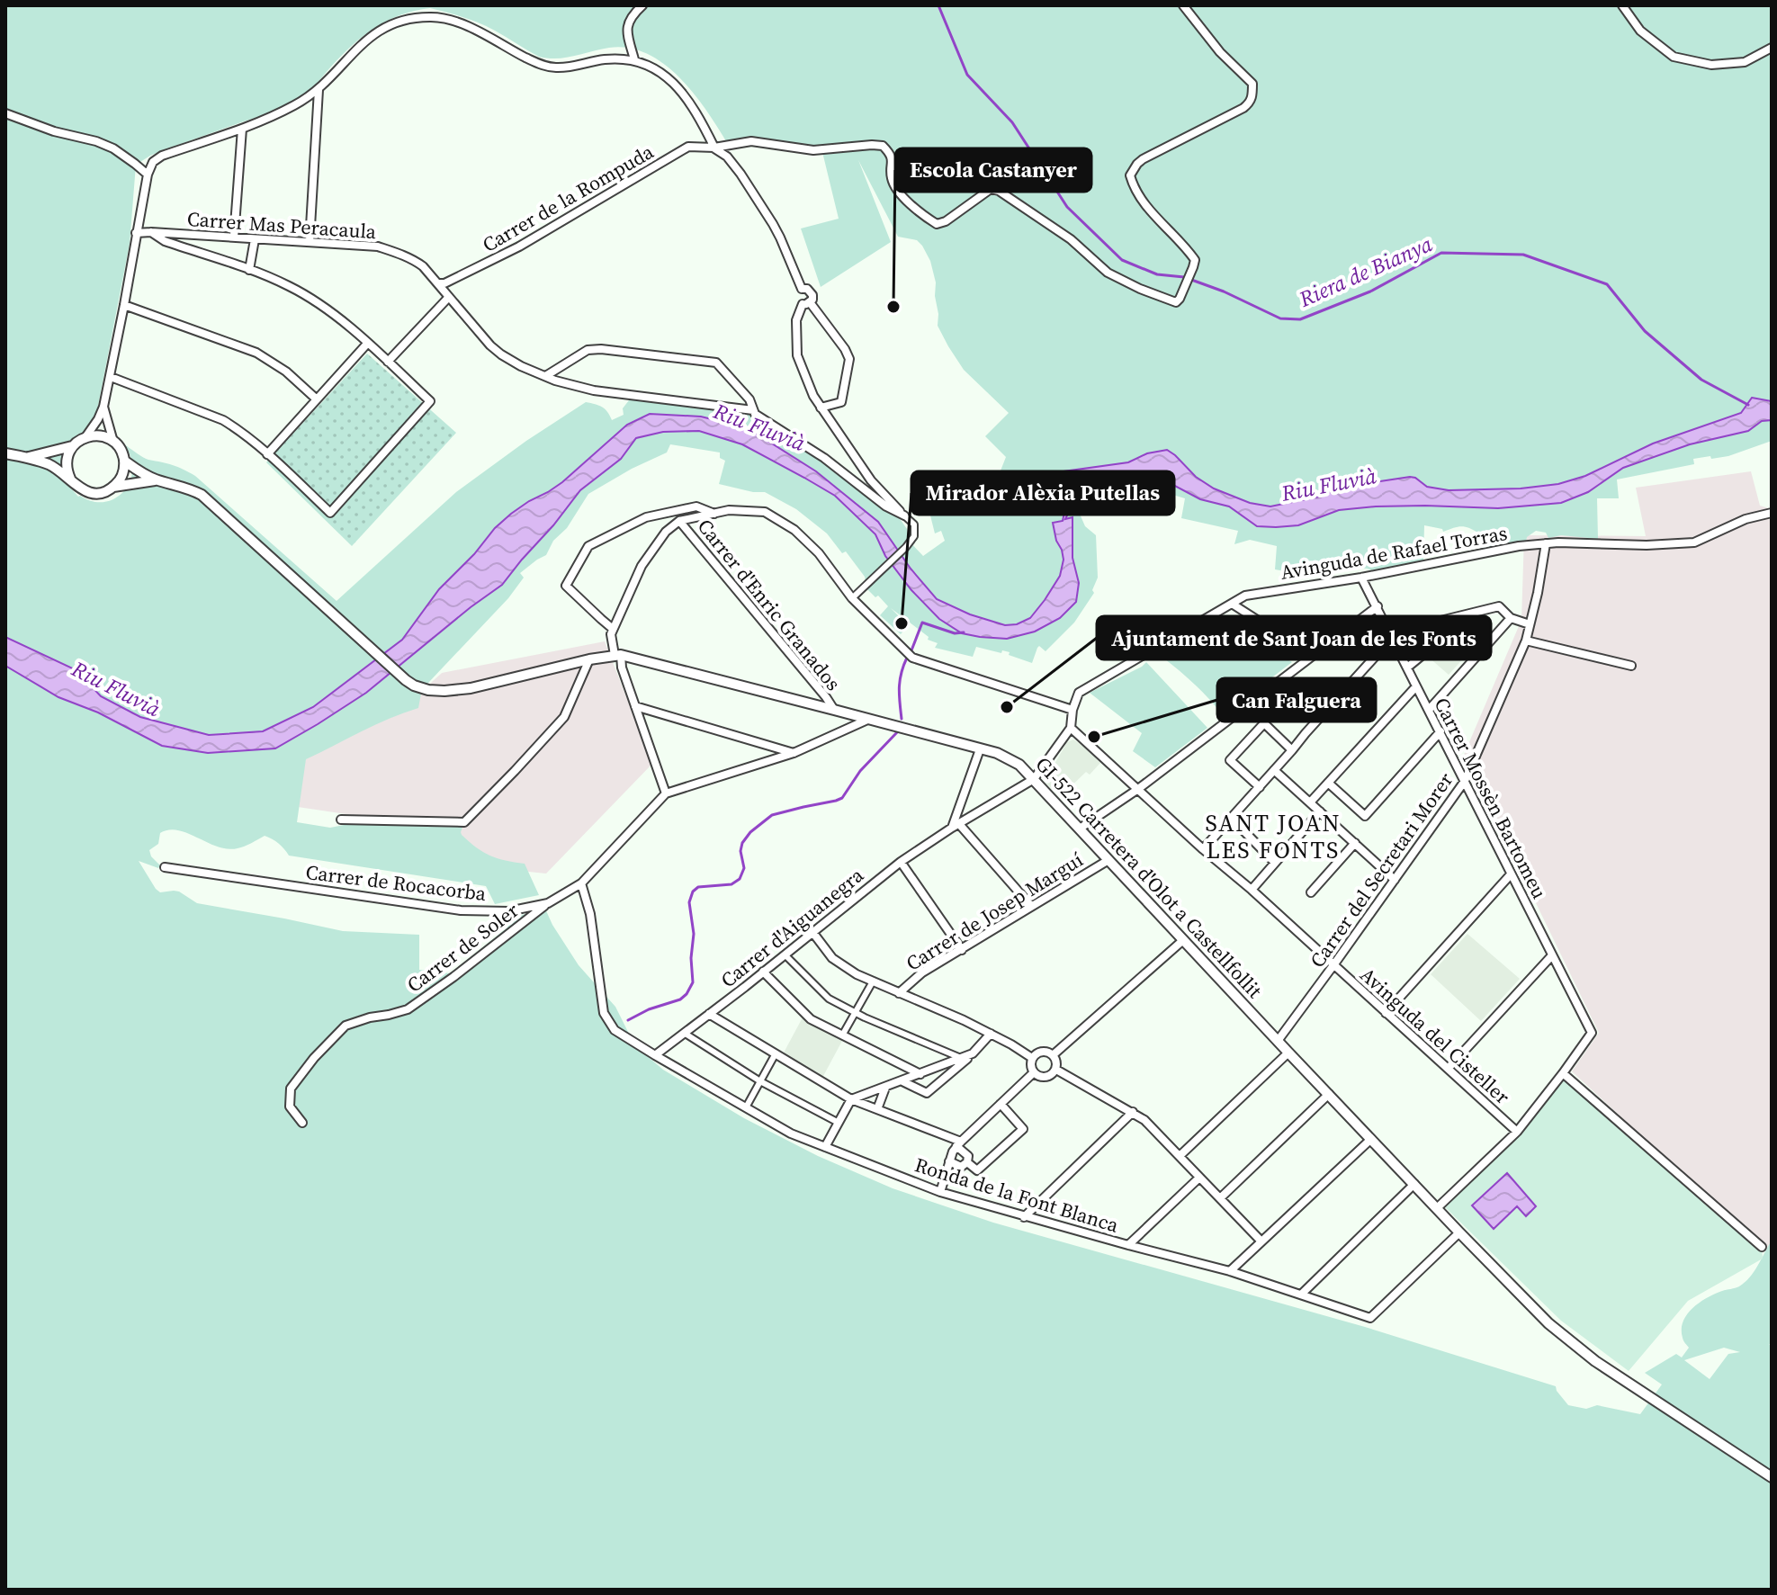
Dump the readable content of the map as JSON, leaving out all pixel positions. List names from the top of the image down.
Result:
{
  "streets": {
    "street": [
      "Carrer de la Rompuda",
      "Carrer Mas Peracaula",
      "Avinguda de Rafael Torras",
      "Carrer d'Enric Granados",
      "Carrer Mossèn Bartomeu",
      "Carrer del Secretari Morer",
      "GI-522 Carretera d'Olot a Castellfollit",
      "Carrer de Rocacorba",
      "Carrer de Josep Marguí",
      "Carrer d'Aiguanegra",
      "Carrer de Soler",
      "Avinguda del Cisteller",
      "Ronda de la Font Blanca"
    ]
  },
  "crossings": [
    ["Carrer de la Rompuda", "Carrer Mas Peracaula"],
    ["Avinguda de Rafael Torras", "Carrer Mossèn Bartomeu"],
    ["Avinguda de Rafael Torras", "Carrer del Secretari Morer"],
    ["Carrer d'Enric Granados", "GI-522 Carretera d'Olot a Castellfollit"],
    ["Carrer Mossèn Bartomeu", "Carrer del Secretari Morer"],
    ["Carrer del Secretari Morer", "GI-522 Carretera d'Olot a Castellfollit"],
    ["Carrer del Secretari Morer", "Avinguda del Cisteller"],
    ["GI-522 Carretera d'Olot a Castellfollit", "Carrer de Josep Marguí"],
    ["GI-522 Carretera d'Olot a Castellfollit", "Carrer d'Aiguanegra"],
    ["GI-522 Carretera d'Olot a Castellfollit", "Ronda de la Font Blanca"],
    ["Carrer de Rocacorba", "Carrer de Soler"],
    ["Carrer de Rocacorba", "Ronda de la Font Blanca"],
    ["Carrer d'Aiguanegra", "Ronda de la Font Blanca"]
  ],
  "districts": ["SANT JOAN LES FONTS"],
  "water": ["Riera de Bianya", "Riu Fluvià"],
  "places": [
    "Escola Castanyer",
    "Mirador Alèxia Putellas",
    "Ajuntament de Sant Joan de les Fonts",
    "Can Falguera"
  ]
}
